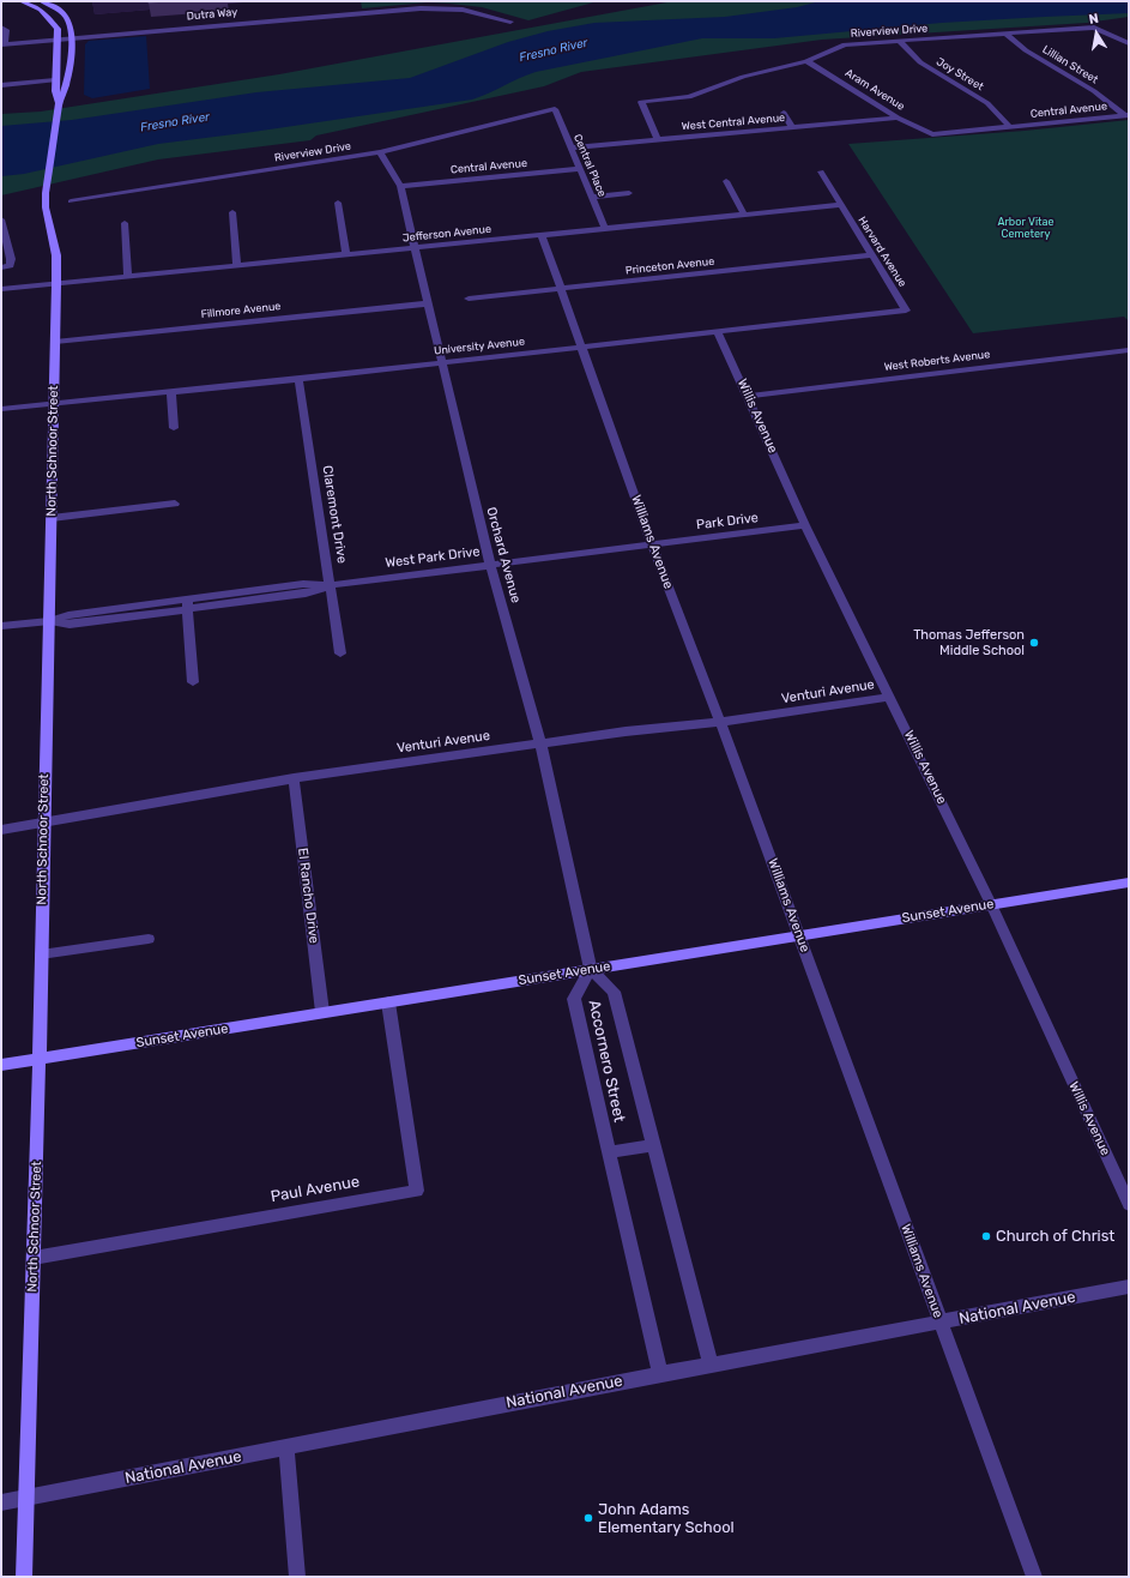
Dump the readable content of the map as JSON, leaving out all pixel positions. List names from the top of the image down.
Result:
{
  "streets": {
    "street": [
      "Dutra Way",
      "Riverview Drive",
      "Lillian Street",
      "Joy Street",
      "Aram Avenue",
      "Central Avenue",
      "West Central Avenue",
      "Central Place",
      "Jefferson Avenue",
      "Harvard Avenue",
      "Princeton Avenue",
      "Fillmore Avenue",
      "University Avenue",
      "West Roberts Avenue",
      "Willis Avenue",
      "North Schnoor Street",
      "Claremont Drive",
      "Park Drive",
      "Williams Avenue",
      "Orchard Avenue",
      "West Park Drive",
      "Venturi Avenue",
      "El Rancho Drive",
      "Sunset Avenue",
      "Accornero Street",
      "Paul Avenue",
      "National Avenue"
    ]
  },
  "crossings": [
    ["Dutra Way", "North Schnoor Street"],
    ["Riverview Drive", "Lillian Street"],
    ["Riverview Drive", "Joy Street"],
    ["Riverview Drive", "Aram Avenue"],
    ["Riverview Drive", "West Central Avenue"],
    ["Riverview Drive", "Central Place"],
    ["Riverview Drive", "Orchard Avenue"],
    ["Lillian Street", "Central Avenue"],
    ["Joy Street", "Aram Avenue"],
    ["Joy Street", "Central Avenue"],
    ["Aram Avenue", "Central Avenue"],
    ["Aram Avenue", "West Central Avenue"],
    ["Central Avenue", "Central Place"],
    ["Central Avenue", "Orchard Avenue"],
    ["West Central Avenue", "Central Place"],
    ["Central Place", "Jefferson Avenue"],
    ["Jefferson Avenue", "Harvard Avenue"],
    ["Jefferson Avenue", "North Schnoor Street"],
    ["Jefferson Avenue", "Williams Avenue"],
    ["Jefferson Avenue", "Orchard Avenue"],
    ["Harvard Avenue", "Princeton Avenue"],
    ["Harvard Avenue", "University Avenue"],
    ["Princeton Avenue", "Williams Avenue"],
    ["Fillmore Avenue", "North Schnoor Street"],
    ["Fillmore Avenue", "Orchard Avenue"],
    ["University Avenue", "Willis Avenue"],
    ["University Avenue", "North Schnoor Street"],
    ["University Avenue", "Claremont Drive"],
    ["University Avenue", "Williams Avenue"],
    ["University Avenue", "Orchard Avenue"],
    ["West Roberts Avenue", "Willis Avenue"],
    ["Willis Avenue", "Park Drive"],
    ["Willis Avenue", "Venturi Avenue"],
    ["Willis Avenue", "Sunset Avenue"],
    ["North Schnoor Street", "West Park Drive"],
    ["North Schnoor Street", "Venturi Avenue"],
    ["North Schnoor Street", "Sunset Avenue"],
    ["North Schnoor Street", "Paul Avenue"],
    ["North Schnoor Street", "National Avenue"],
    ["Claremont Drive", "West Park Drive"],
    ["Park Drive", "Williams Avenue"],
    ["Park Drive", "West Park Drive"],
    ["Williams Avenue", "West Park Drive"],
    ["Williams Avenue", "Venturi Avenue"],
    ["Williams Avenue", "Sunset Avenue"],
    ["Williams Avenue", "National Avenue"],
    ["Orchard Avenue", "West Park Drive"],
    ["Orchard Avenue", "Venturi Avenue"],
    ["Orchard Avenue", "Sunset Avenue"],
    ["Orchard Avenue", "Accornero Street"],
    ["Venturi Avenue", "El Rancho Drive"],
    ["El Rancho Drive", "Sunset Avenue"],
    ["Sunset Avenue", "Accornero Street"],
    ["Sunset Avenue", "Paul Avenue"],
    ["Accornero Street", "National Avenue"]
  ],
  "water": ["Fresno River"],
  "parks": ["Arbor Vitae Cemetery"],
  "places": ["Thomas Jefferson Middle School", "Church of Christ", "John Adams Elementary School"],
  "north": "top"
}
